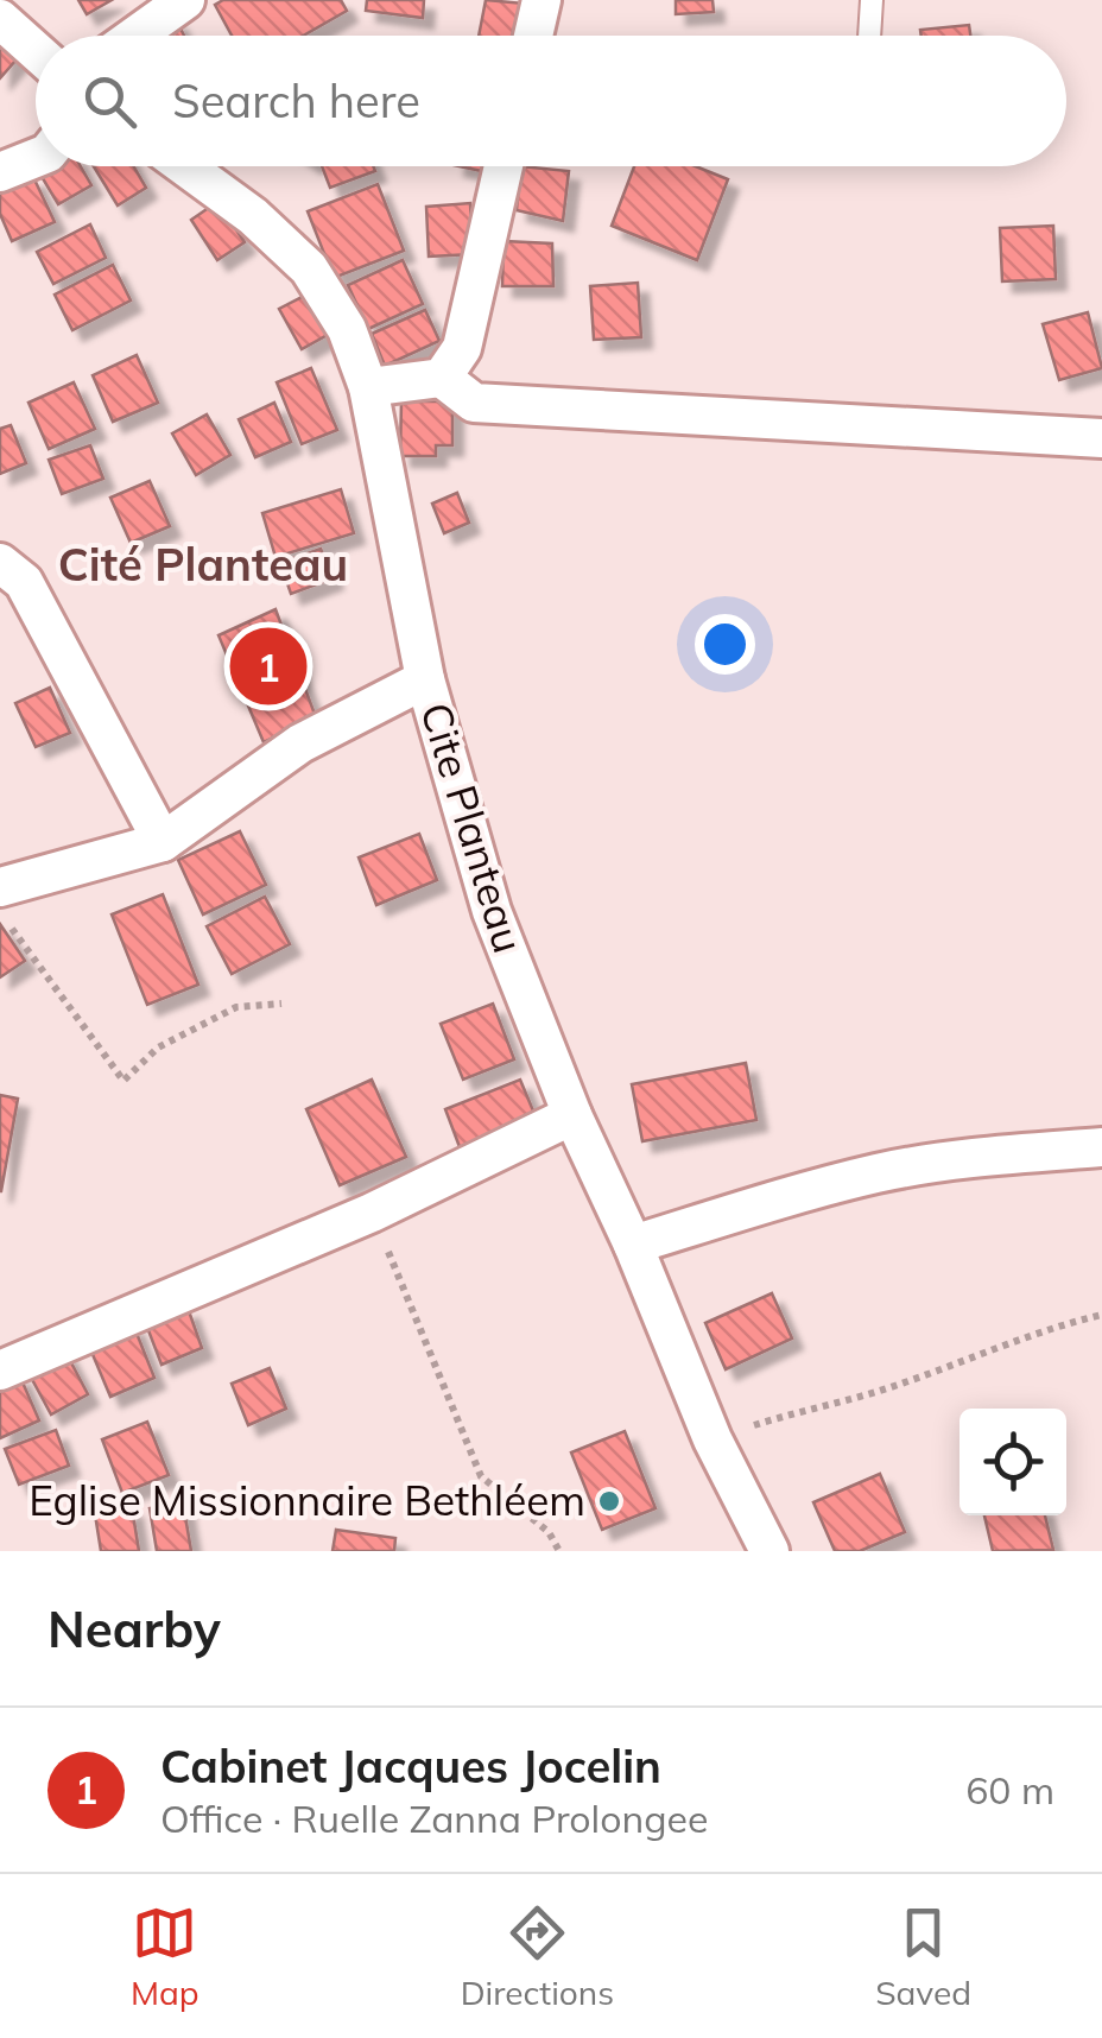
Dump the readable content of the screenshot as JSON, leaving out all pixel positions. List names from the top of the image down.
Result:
{
  "streets": {
    "street": ["Cite Planteau"]
  },
  "districts": ["Cité Planteau"],
  "places": ["Eglise Missionnaire Bethléem"],
  "page": {
    "search": "Search here",
    "pins": "1",
    "heading": "Nearby",
    "list": [
      {
        "mark": "1",
        "name": "Cabinet Jacques Jocelin",
        "note": "Office · Ruelle Zanna Prolongee",
        "value": "60 m"
      }
    ],
    "nav": ["Map", "Directions", "Saved"]
  }
}
